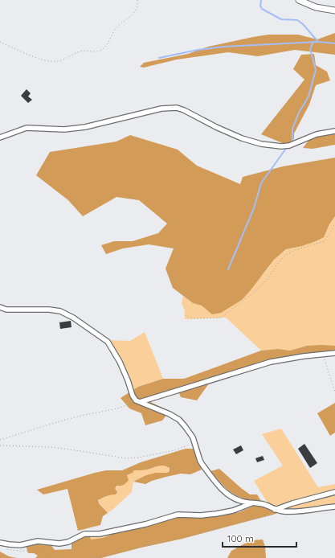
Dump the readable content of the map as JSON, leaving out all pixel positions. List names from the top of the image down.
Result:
{
  "scale_bar": "100 m"
}
